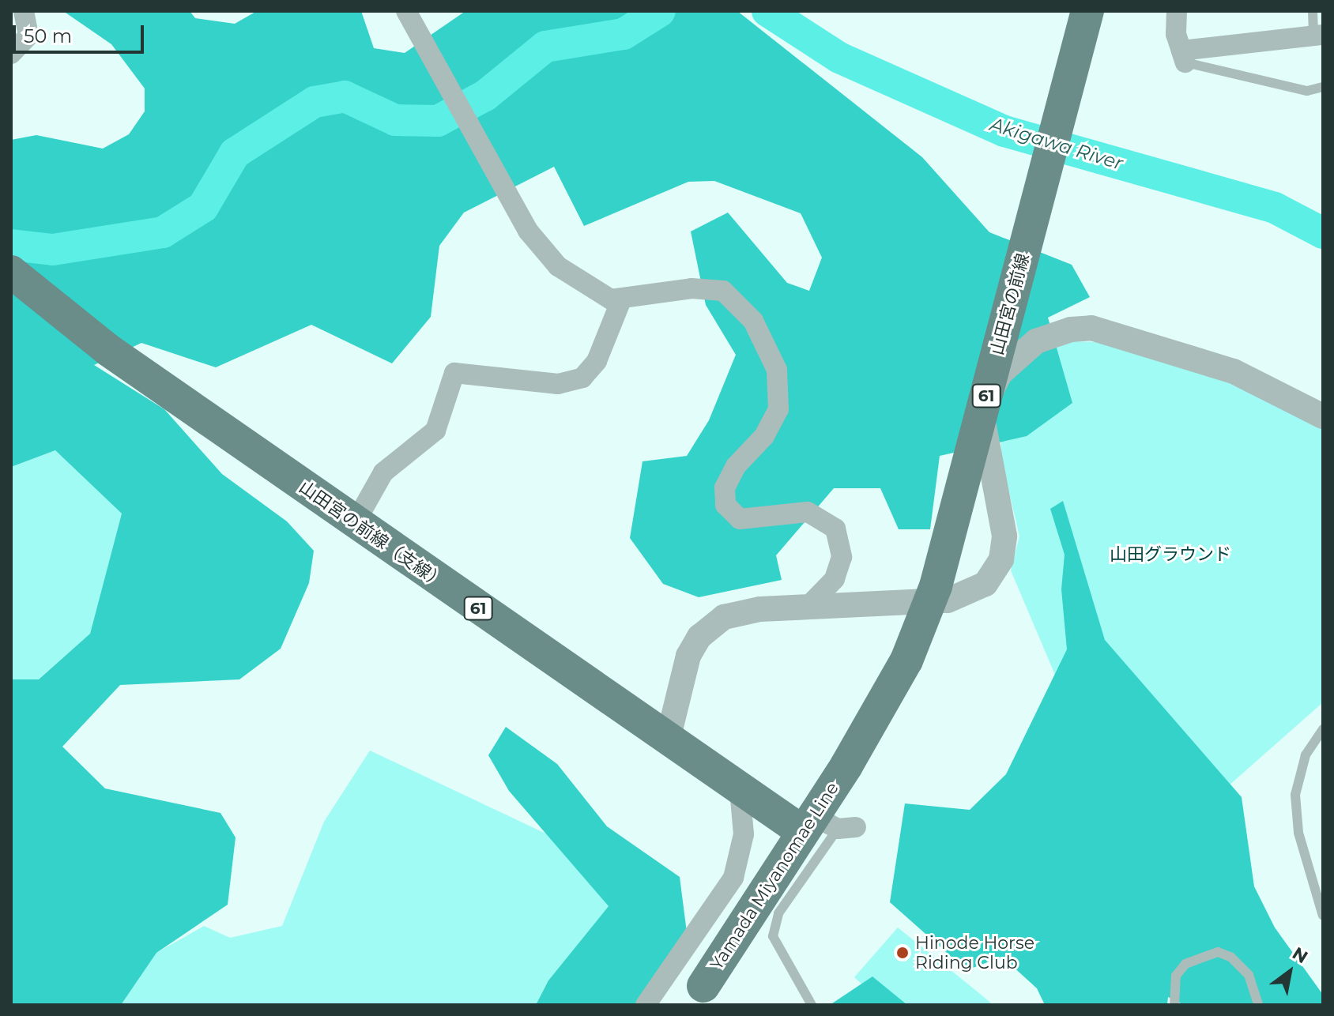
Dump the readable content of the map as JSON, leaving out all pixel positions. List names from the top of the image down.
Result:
{
  "streets": {
    "main road": [
      "山田宮の前線",
      "61",
      "山田宮の前線（支線）",
      "Yamada Miyanomae Line"
    ]
  },
  "crossings": [
    ["山田宮の前線", "Yamada Miyanomae Line"],
    ["山田宮の前線（支線）", "Yamada Miyanomae Line"]
  ],
  "water": ["Akigawa River"],
  "parks": ["山田グラウンド"],
  "places": ["Hinode Horse Riding Club"],
  "scale_bar": "50 m",
  "north": "top right"
}
